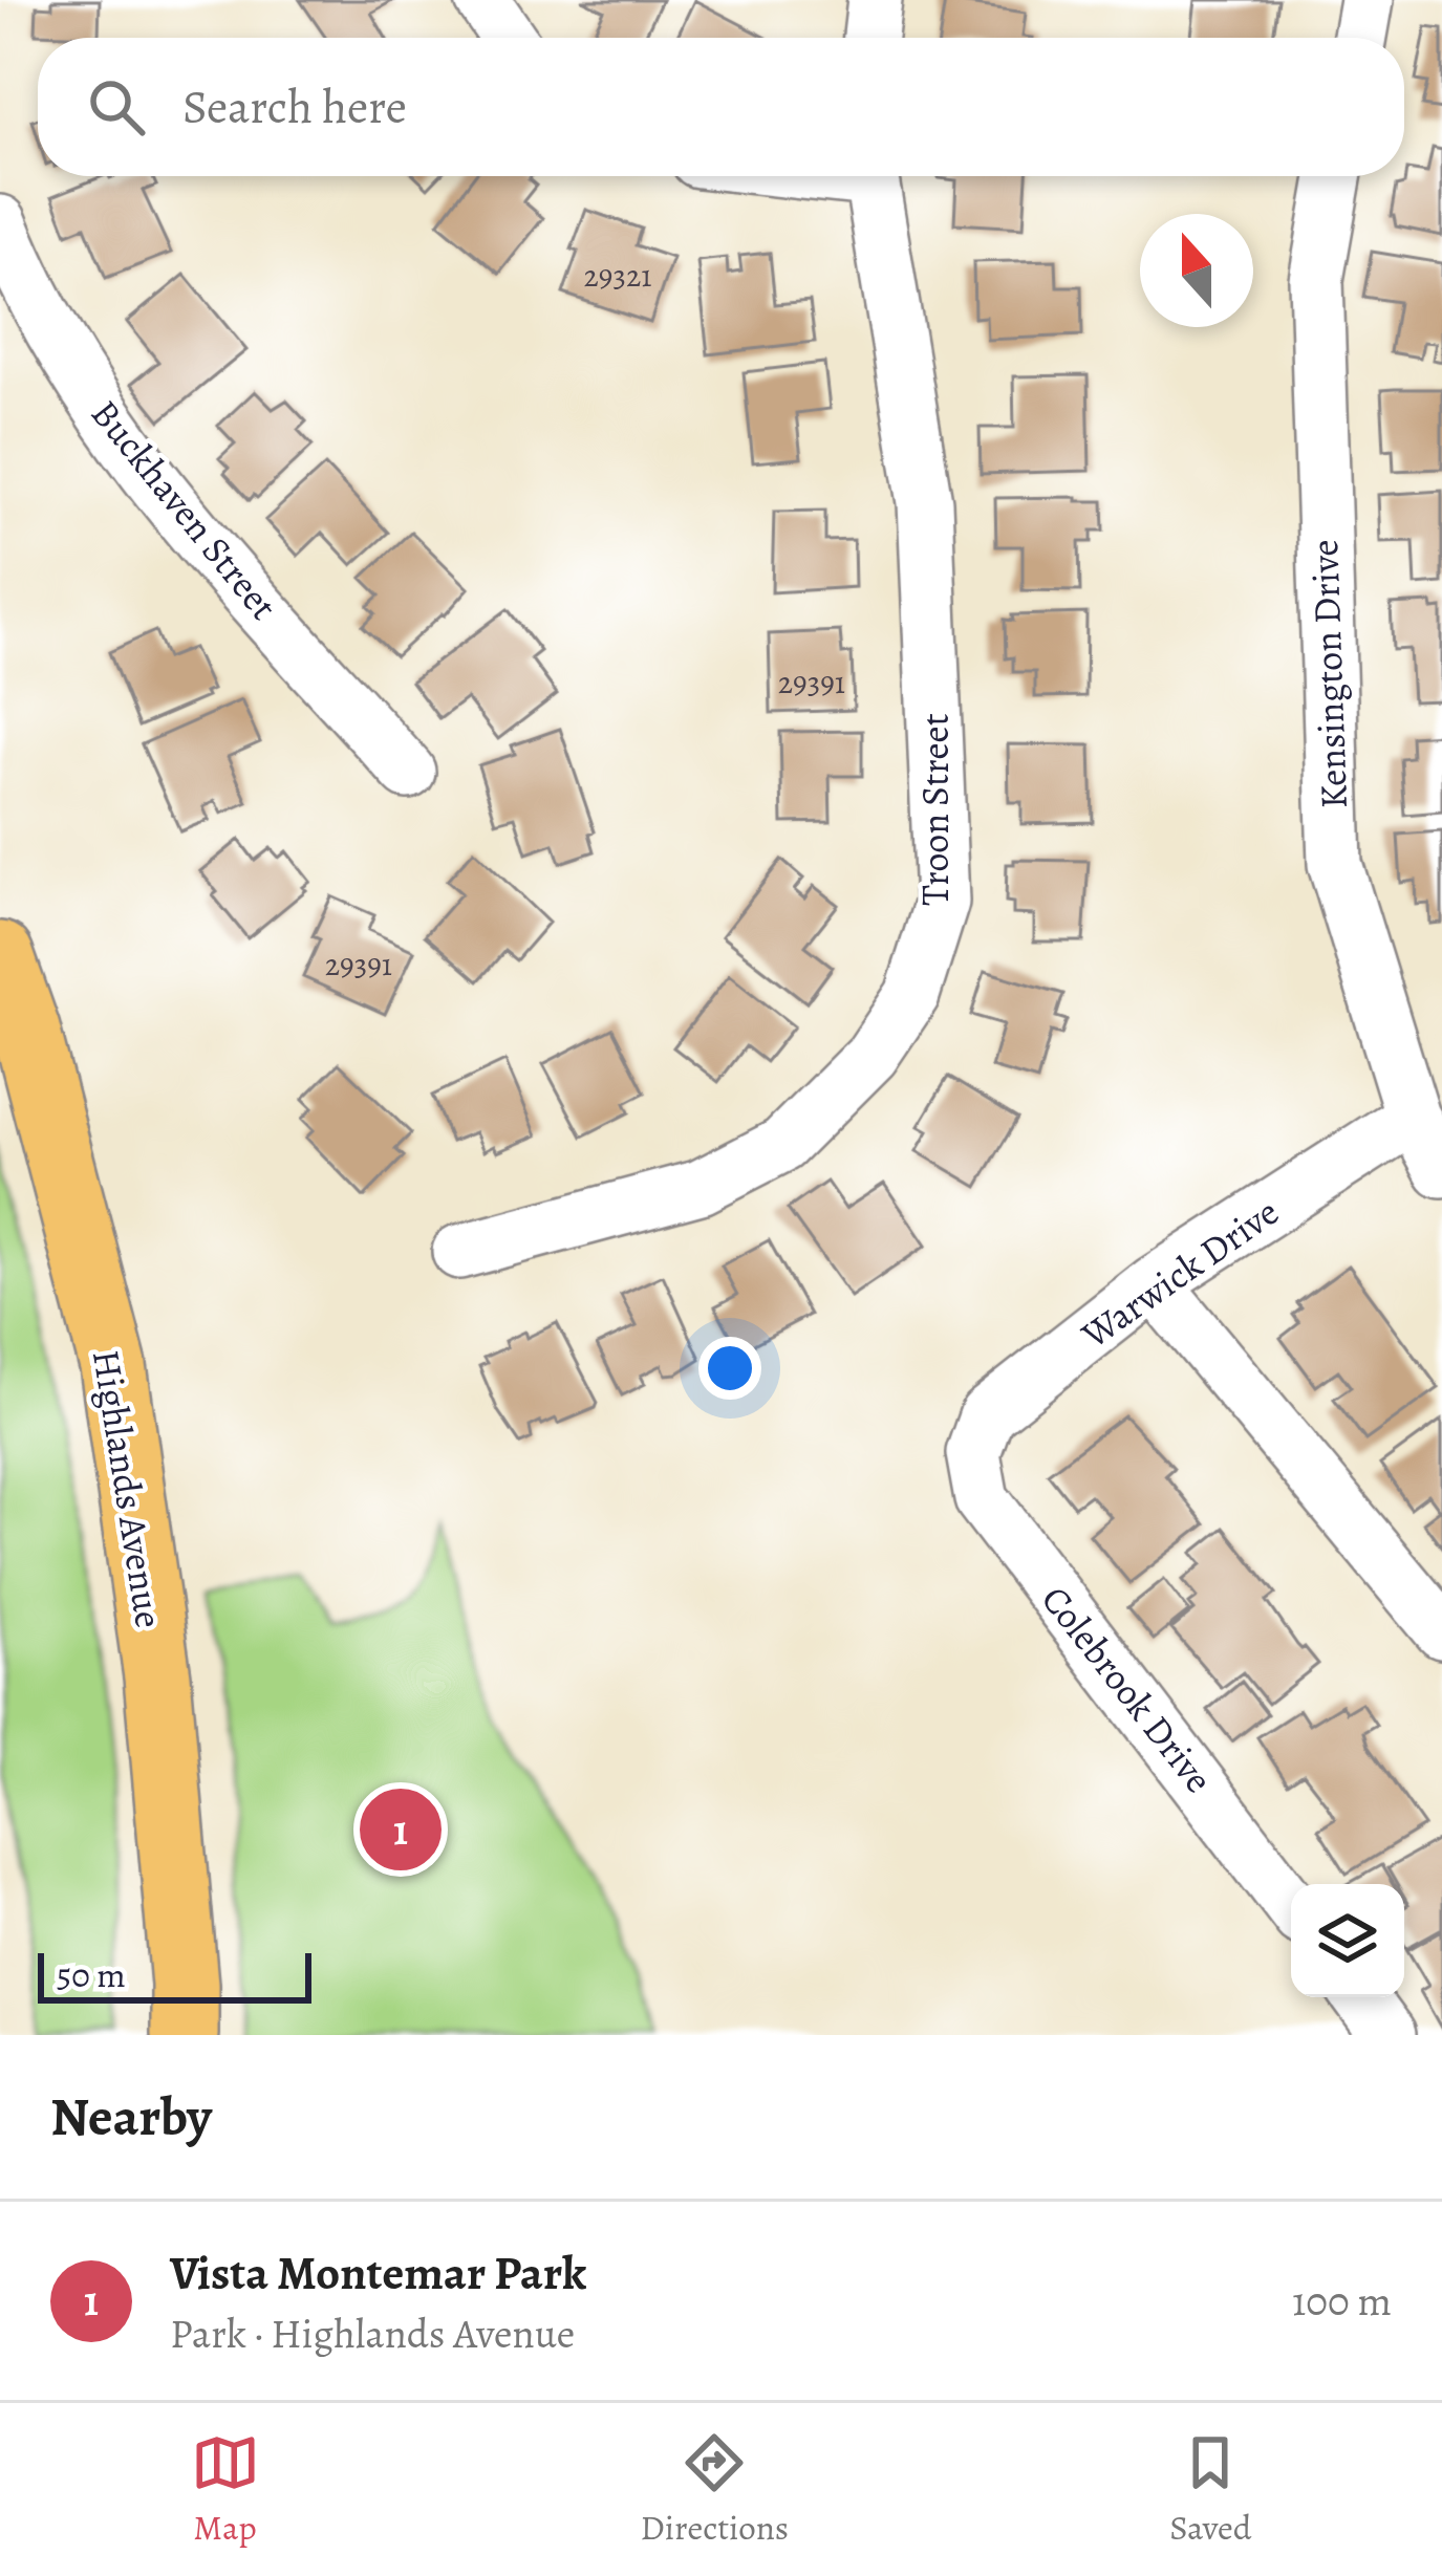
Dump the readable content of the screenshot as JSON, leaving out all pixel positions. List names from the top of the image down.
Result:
{
  "streets": {
    "main road": ["Highlands Avenue"],
    "street": [
      "Buckhaven Street",
      "Kensington Drive",
      "Troon Street",
      "Warwick Drive",
      "Colebrook Drive"
    ]
  },
  "crossings": [
    ["Kensington Drive", "Warwick Drive"],
    ["Warwick Drive", "Colebrook Drive"]
  ],
  "house_numbers": ["29321", "29391", "29391"],
  "scale_bar": "50 m",
  "north": "top",
  "page": {
    "search": "Search here",
    "pins": "1",
    "scale": "50 m",
    "heading": "Nearby",
    "list": [
      {
        "mark": "1",
        "name": "Vista Montemar Park",
        "note": "Park · Highlands Avenue",
        "value": "100 m"
      }
    ],
    "nav": ["Map", "Directions", "Saved"]
  }
}
